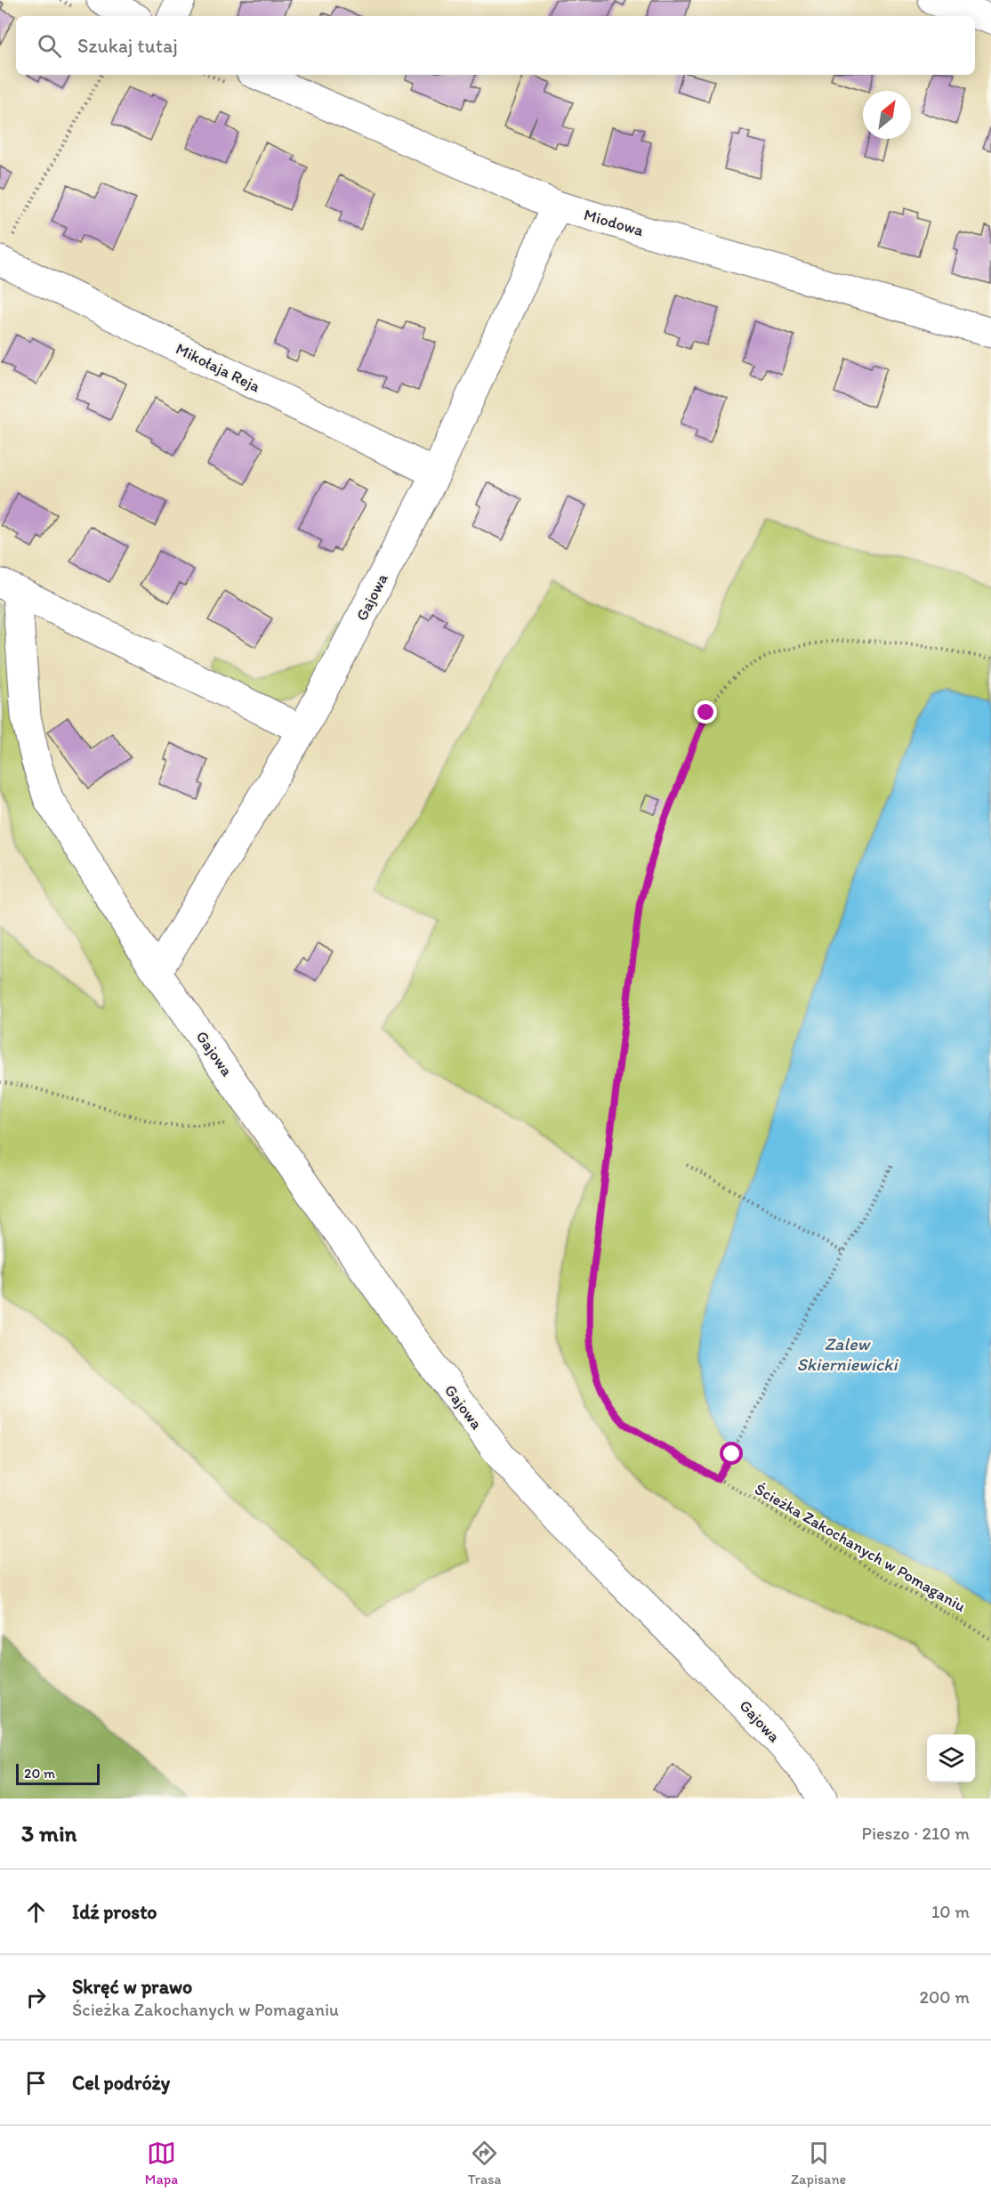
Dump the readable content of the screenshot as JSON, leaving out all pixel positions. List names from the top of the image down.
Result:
{
  "streets": {
    "street": ["Miodowa", "Mikołaja Reja", "Gajowa"],
    "path": ["Ścieżka Zakochanych w Pomaganiu"]
  },
  "crossings": [
    ["Miodowa", "Gajowa"],
    ["Mikołaja Reja", "Gajowa"]
  ],
  "water": ["Zalew Skierniewicki"],
  "scale_bar": "20 m",
  "north": "top right",
  "page": {
    "search": "Szukaj tutaj",
    "scale": "20 m",
    "heading": ["3 min", "Pieszo · 210 m"],
    "list": [
      ["Idź prosto", "10 m"],
      ["Skręć w prawo", "Ścieżka Zakochanych w Pomaganiu", "200 m"],
      "Cel podróży"
    ],
    "nav": ["Mapa", "Trasa", "Zapisane"]
  }
}
